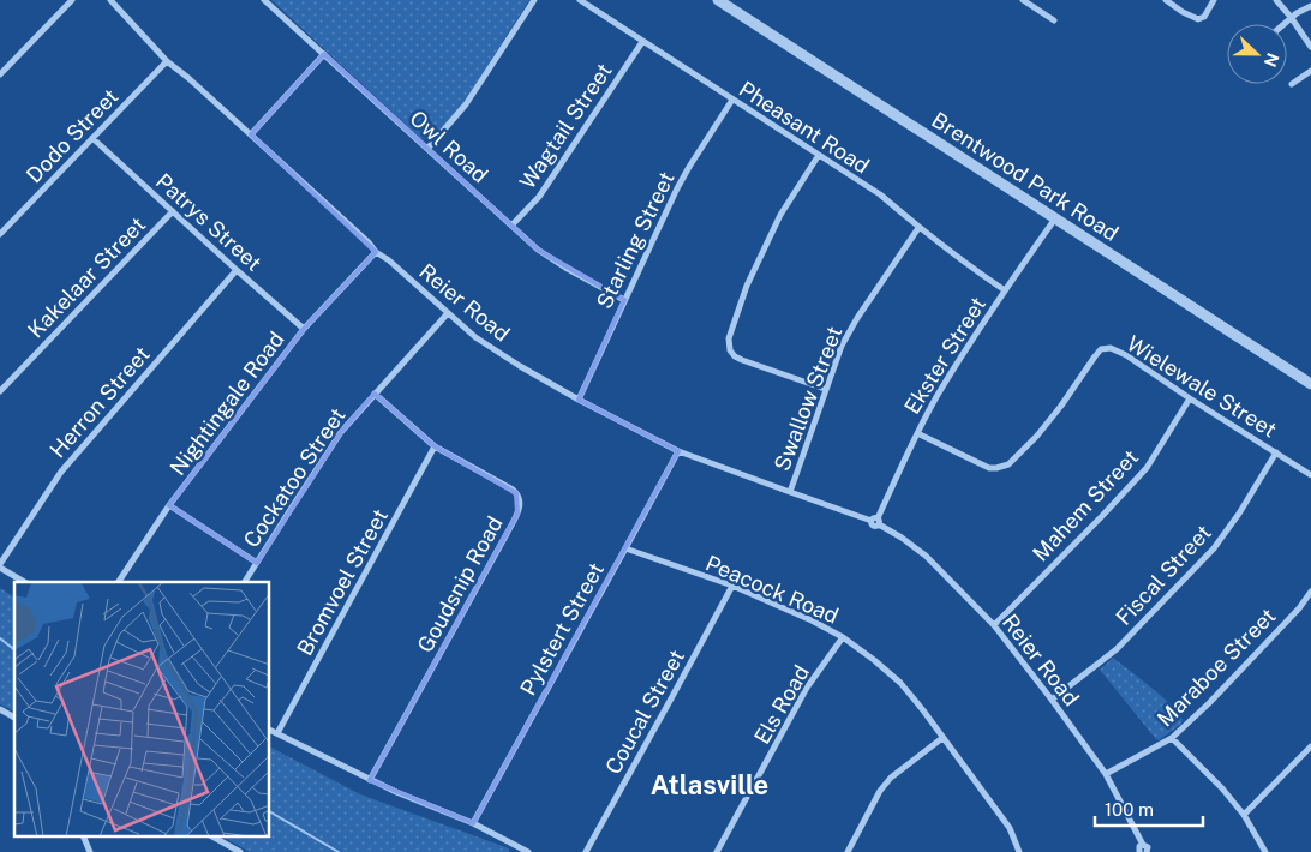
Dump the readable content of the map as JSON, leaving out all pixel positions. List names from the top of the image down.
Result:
{
  "streets": {
    "street": [
      "Wagtail Street",
      "Pheasant Road",
      "Dodo Street",
      "Owl Road",
      "Brentwood Park Road",
      "Patrys Street",
      "Starling Street",
      "Kakelaar Street",
      "Reier Road",
      "Ekster Street",
      "Wielewale Street",
      "Swallow Street",
      "Herron Street",
      "Nightingale Road",
      "Cockatoo Street",
      "Mahem Street",
      "Fiscal Street",
      "Bromvoel Street",
      "Goudsnip Road",
      "Peacock Road",
      "Pylstert Street",
      "Maraboe Street",
      "Els Road",
      "Coucal Street"
    ]
  },
  "crossings": [
    ["Wagtail Street", "Pheasant Road"],
    ["Wagtail Street", "Owl Road"],
    ["Pheasant Road", "Starling Street"],
    ["Pheasant Road", "Ekster Street"],
    ["Pheasant Road", "Swallow Street"],
    ["Dodo Street", "Patrys Street"],
    ["Dodo Street", "Reier Road"],
    ["Owl Road", "Starling Street"],
    ["Brentwood Park Road", "Ekster Street"],
    ["Patrys Street", "Kakelaar Street"],
    ["Patrys Street", "Herron Street"],
    ["Patrys Street", "Nightingale Road"],
    ["Starling Street", "Reier Road"],
    ["Reier Road", "Ekster Street"],
    ["Reier Road", "Swallow Street"],
    ["Reier Road", "Nightingale Road"],
    ["Reier Road", "Cockatoo Street"],
    ["Reier Road", "Mahem Street"],
    ["Reier Road", "Fiscal Street"],
    ["Reier Road", "Pylstert Street"],
    ["Reier Road", "Maraboe Street"],
    ["Ekster Street", "Wielewale Street"],
    ["Wielewale Street", "Mahem Street"],
    ["Wielewale Street", "Fiscal Street"],
    ["Cockatoo Street", "Goudsnip Road"],
    ["Bromvoel Street", "Goudsnip Road"],
    ["Peacock Road", "Pylstert Street"],
    ["Peacock Road", "Els Road"],
    ["Peacock Road", "Coucal Street"]
  ],
  "districts": ["Atlasville"],
  "scale_bar": "100 m",
  "north": "right"
}
